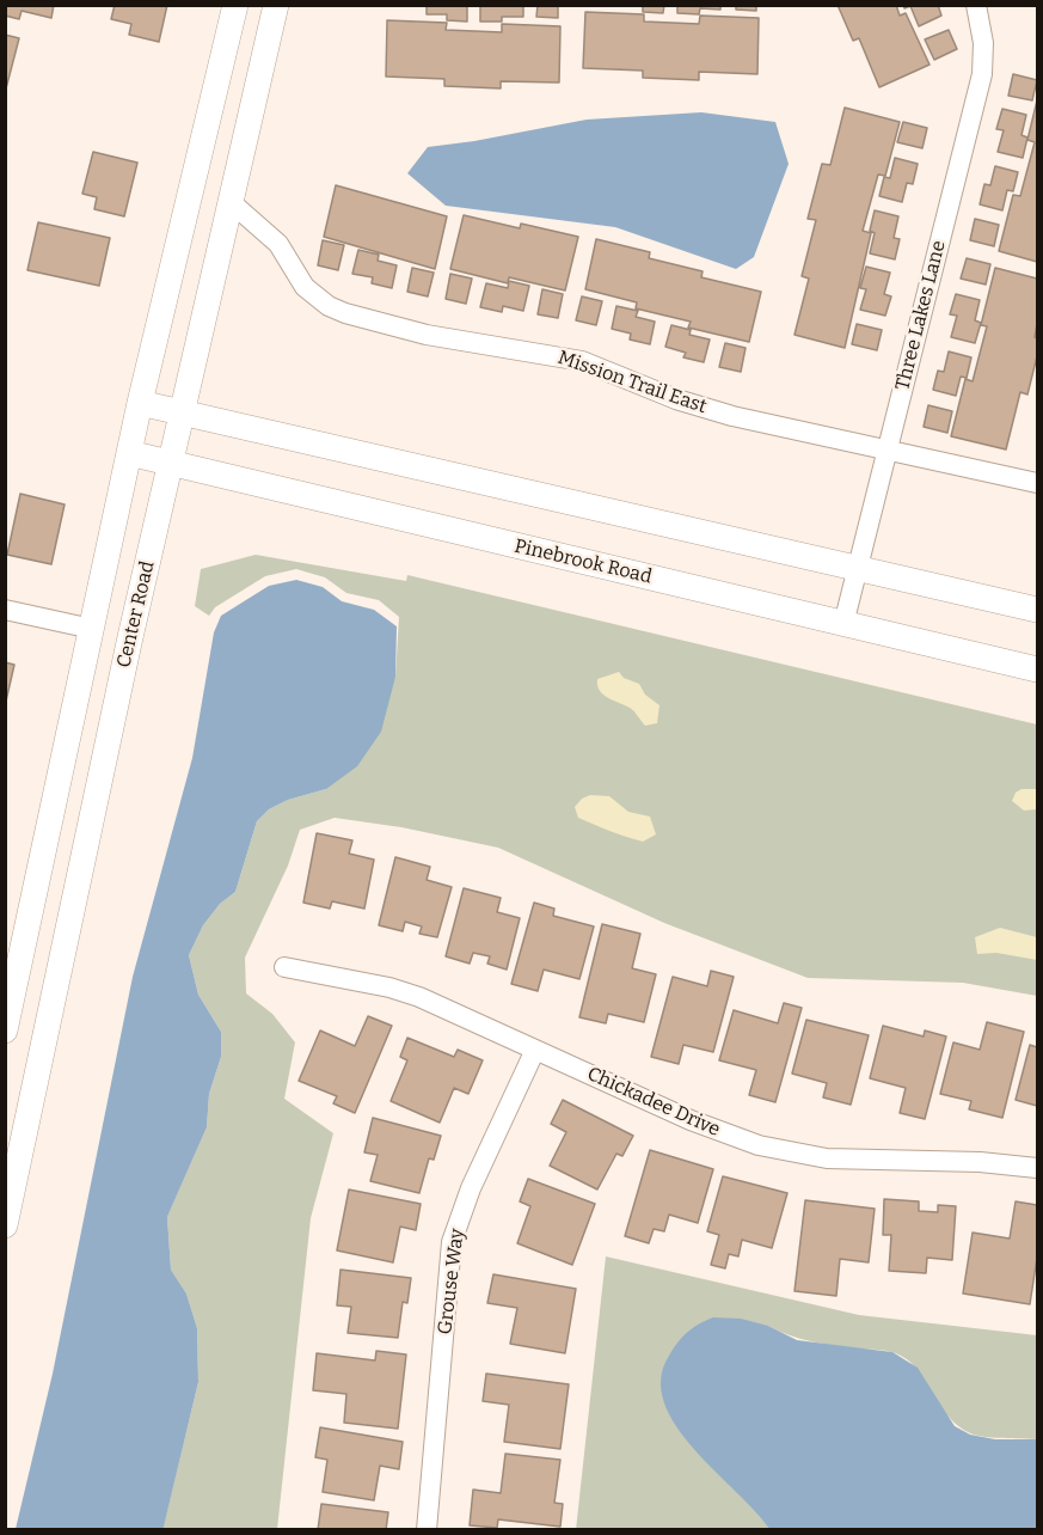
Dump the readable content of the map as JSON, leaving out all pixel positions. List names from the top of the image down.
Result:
{
  "streets": {
    "street": [
      "Three Lakes Lane",
      "Mission Trail East",
      "Pinebrook Road",
      "Center Road",
      "Chickadee Drive",
      "Grouse Way"
    ]
  },
  "crossings": [
    ["Three Lakes Lane", "Mission Trail East"],
    ["Three Lakes Lane", "Pinebrook Road"],
    ["Mission Trail East", "Center Road"],
    ["Pinebrook Road", "Center Road"],
    ["Chickadee Drive", "Grouse Way"]
  ]
}
